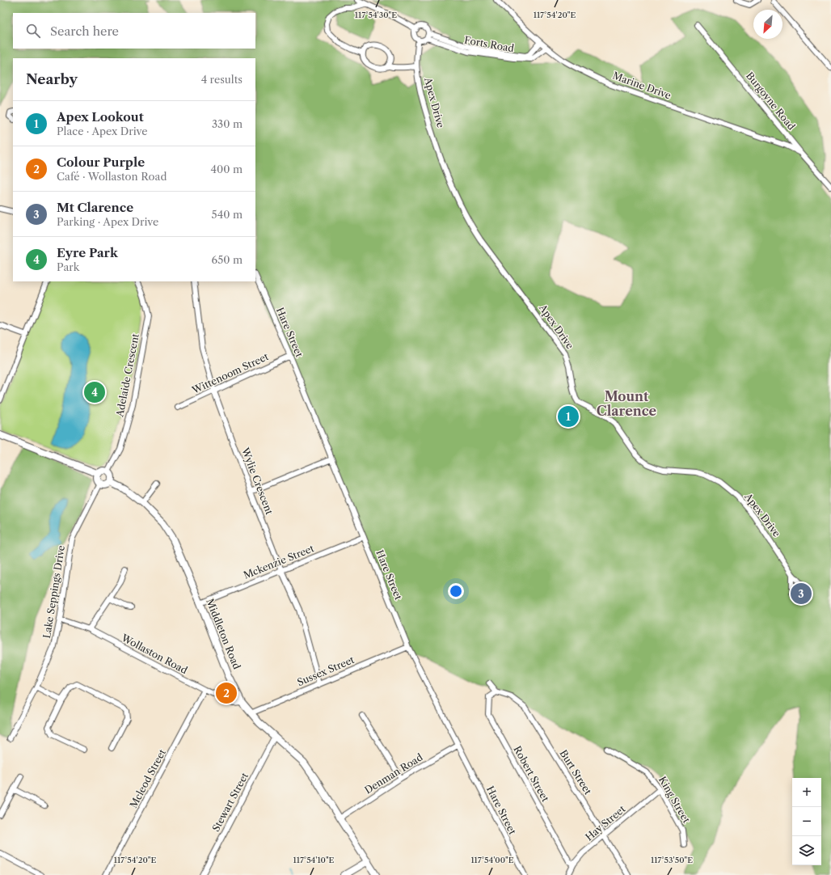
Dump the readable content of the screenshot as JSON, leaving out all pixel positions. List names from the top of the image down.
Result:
{
  "streets": {
    "main road": ["Middleton Road"],
    "street": [
      "Forts Road",
      "Marine Drive",
      "Burgoyne Road",
      "Apex Drive",
      "Hare Street",
      "Wittenoom Street",
      "Adelaide Crescent",
      "Wylie Crescent",
      "Mckenzie Street",
      "Lake Seppings Drive",
      "Wollaston Road",
      "Sussex Street",
      "Burt Street",
      "Denman Road",
      "Robert Street",
      "Mcleod Street",
      "King Street",
      "Stewart Street",
      "Hay Street"
    ]
  },
  "crossings": [
    ["Forts Road", "Marine Drive"],
    ["Forts Road", "Apex Drive"],
    ["Marine Drive", "Burgoyne Road"],
    ["Hare Street", "Wittenoom Street"],
    ["Hare Street", "Mckenzie Street"],
    ["Hare Street", "Sussex Street"],
    ["Hare Street", "Denman Road"],
    ["Wittenoom Street", "Wylie Crescent"],
    ["Adelaide Crescent", "Lake Seppings Drive"],
    ["Adelaide Crescent", "Middleton Road"],
    ["Wylie Crescent", "Mckenzie Street"],
    ["Wylie Crescent", "Sussex Street"],
    ["Mckenzie Street", "Middleton Road"],
    ["Lake Seppings Drive", "Middleton Road"],
    ["Lake Seppings Drive", "Wollaston Road"],
    ["Middleton Road", "Wollaston Road"],
    ["Middleton Road", "Sussex Street"],
    ["Middleton Road", "Denman Road"],
    ["Middleton Road", "Stewart Street"],
    ["Wollaston Road", "Mcleod Street"],
    ["Burt Street", "Robert Street"],
    ["Burt Street", "Hay Street"],
    ["Robert Street", "Hay Street"],
    ["King Street", "Hay Street"]
  ],
  "districts": ["Mount Clarence"],
  "north": "bottom left",
  "page": {
    "search": "Search here",
    "heading": ["Nearby", "4 results"],
    "list": [
      {
        "mark": "1",
        "name": "Apex Lookout",
        "note": "Place · Apex Drive",
        "value": "330 m"
      },
      {
        "mark": "2",
        "name": "Colour Purple",
        "note": "Café · Wollaston Road",
        "value": "400 m"
      },
      {
        "mark": "3",
        "name": "Mt Clarence",
        "note": "Parking · Apex Drive",
        "value": "540 m"
      },
      {
        "mark": "4",
        "name": "Eyre Park",
        "note": "Park",
        "value": "650 m"
      }
    ],
    "pins": [
      "4",
      "1",
      "3",
      "2"
    ],
    "map_buttons": ["+", "−"]
  },
  "coordinates": [
    "117°54'30\"E",
    "117°54'20\"E",
    "117°54'10\"E",
    "117°54'00\"E",
    "117°53'50\"E"
  ]
}
